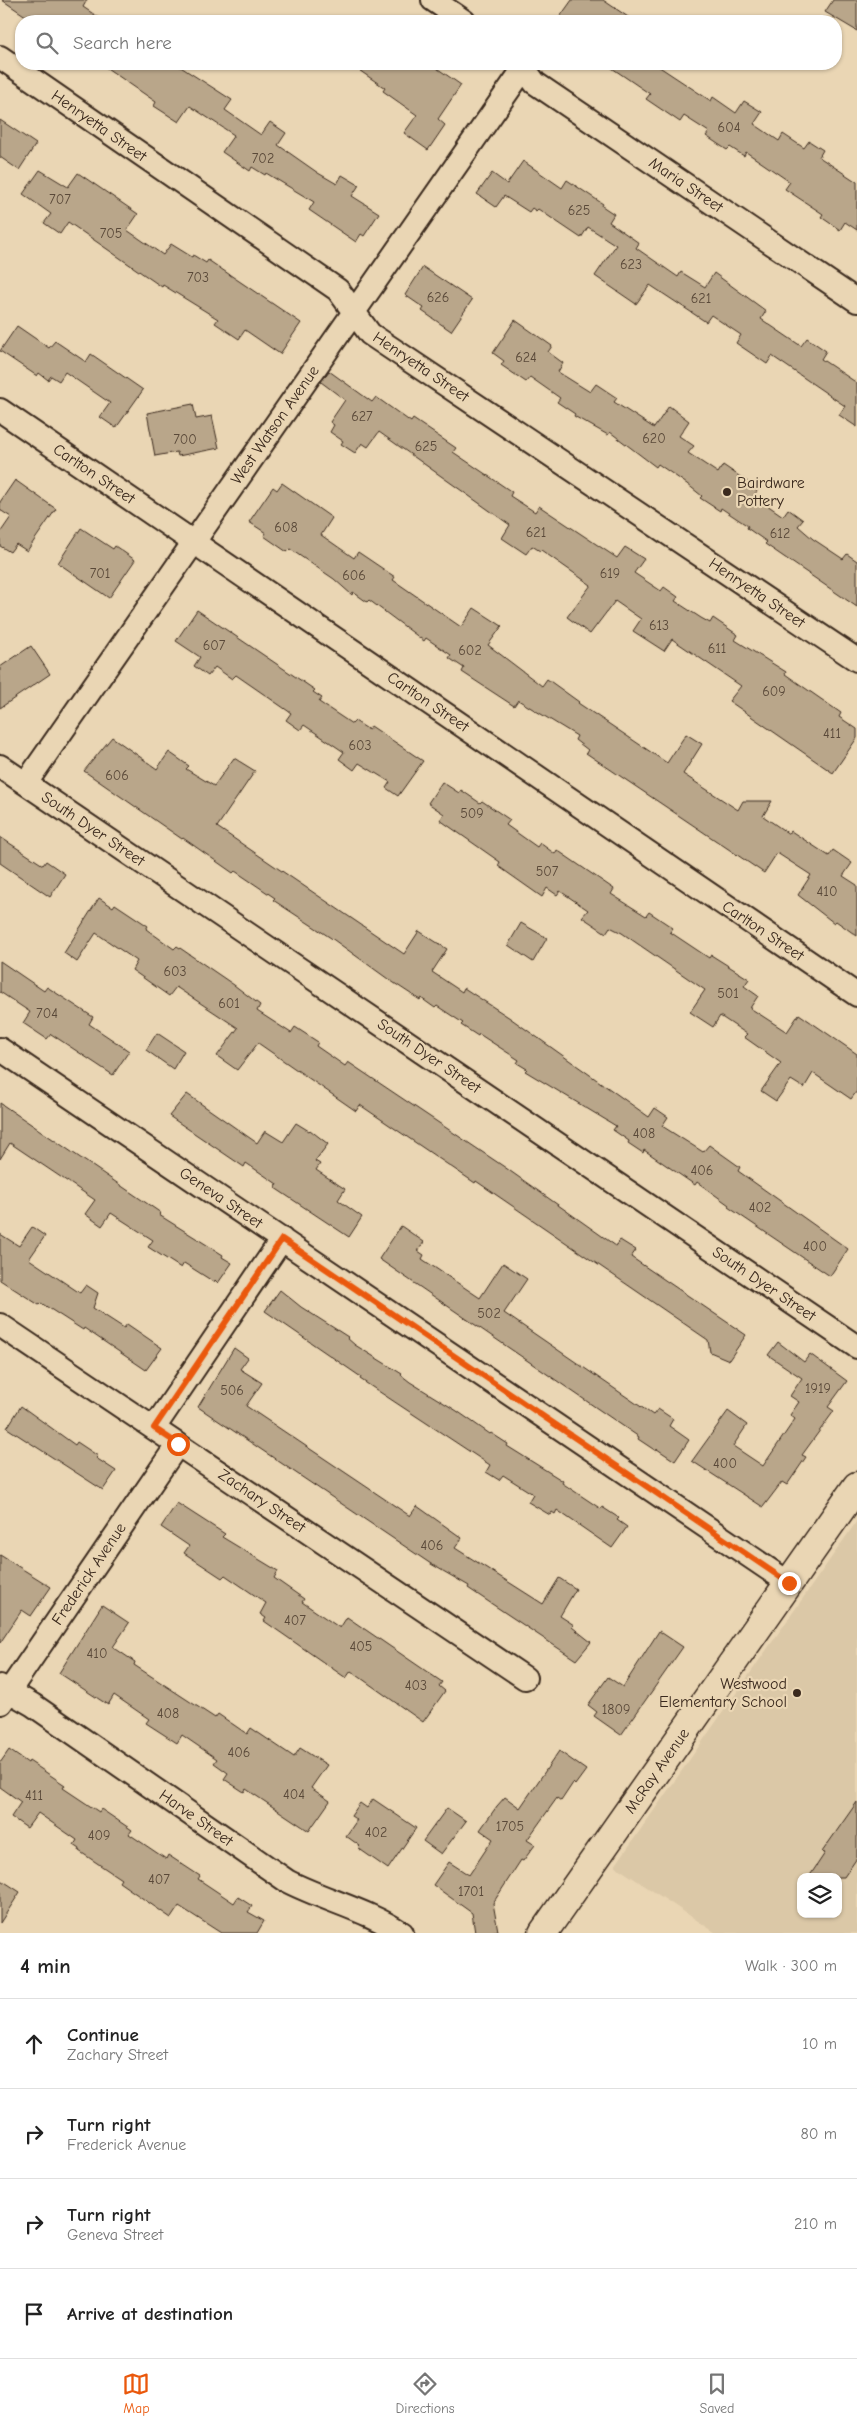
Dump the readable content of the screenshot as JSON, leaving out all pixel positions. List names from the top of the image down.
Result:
{
  "streets": {
    "street": [
      "Henryetta Street",
      "Maria Street",
      "West Watson Avenue",
      "Carlton Street",
      "South Dyer Street",
      "Geneva Street",
      "Zachary Street",
      "Frederick Avenue",
      "McRay Avenue",
      "Harve Street"
    ]
  },
  "crossings": [
    ["Henryetta Street", "West Watson Avenue"],
    ["West Watson Avenue", "Carlton Street"],
    ["West Watson Avenue", "South Dyer Street"],
    ["Geneva Street", "McRay Avenue"],
    ["Zachary Street", "Frederick Avenue"],
    ["Frederick Avenue", "Harve Street"]
  ],
  "places": ["Bairdware Pottery", "Westwood Elementary School"],
  "house_numbers": [
    "604",
    "702",
    "707",
    "625",
    "705",
    "623",
    "703",
    "626",
    "621",
    "624",
    "627",
    "620",
    "700",
    "625",
    "608",
    "621",
    "612",
    "701",
    "619",
    "606",
    "613",
    "607",
    "611",
    "602",
    "609",
    "411",
    "603",
    "606",
    "509",
    "507",
    "410",
    "603",
    "501",
    "601",
    "704",
    "408",
    "406",
    "402",
    "400",
    "502",
    "1919",
    "506",
    "400",
    "406",
    "407",
    "405",
    "410",
    "403",
    "1809",
    "408",
    "406",
    "404",
    "411",
    "1705",
    "402",
    "409",
    "407",
    "1701"
  ],
  "page": {
    "search": "Search here",
    "heading": ["4 min", "Walk · 300 m"],
    "list": [
      ["Continue", "Zachary Street", "10 m"],
      ["Turn right", "Frederick Avenue", "80 m"],
      ["Turn right", "Geneva Street", "210 m"],
      "Arrive at destination"
    ],
    "nav": ["Map", "Directions", "Saved"]
  }
}
